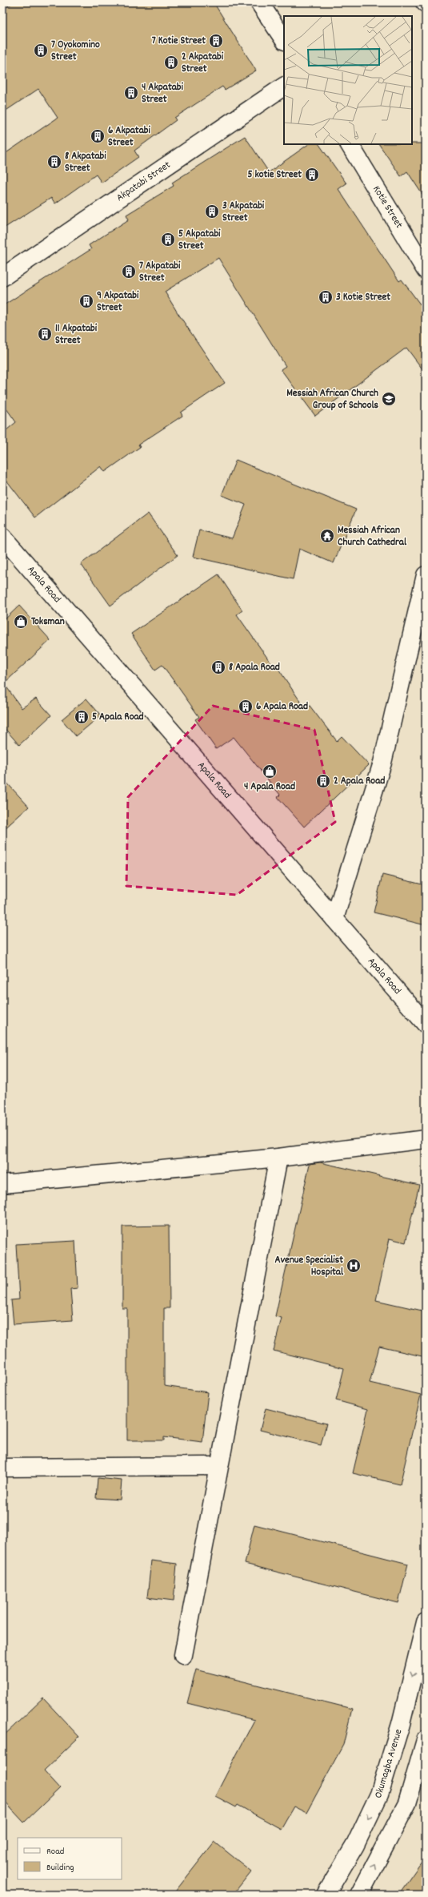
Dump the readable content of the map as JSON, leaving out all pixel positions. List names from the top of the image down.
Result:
{
  "streets": {
    "street": [
      "Akpatabi Street",
      "Kotie Street",
      "Apala Road",
      "Okumagba Avenue"
    ]
  },
  "places": {
    "building": [
      "7 Kotie Street",
      "7 Oyokomino Street",
      "2 Akpatabi Street",
      "4 Akpatabi Street",
      "6 Akpatabi Street",
      "8 Akpatabi Street",
      "5 kotie Street",
      "3 Akpatabi Street",
      "5 Akpatabi Street",
      "7 Akpatabi Street",
      "3 Kotie Street",
      "9 Akpatabi Street",
      "11 Akpatabi Street",
      "8 Apala Road",
      "6 Apala Road",
      "5 Apala Road",
      "2 Apala Road"
    ],
    "school or university": ["Messiah African Church Group of Schools"],
    "temple": ["Messiah African Church Cathedral"],
    "shop": ["Toksman", "4 Apala Road"],
    "hospital": ["Avenue Specialist Hospital"]
  },
  "legend": ["Road", "Building"]
}
